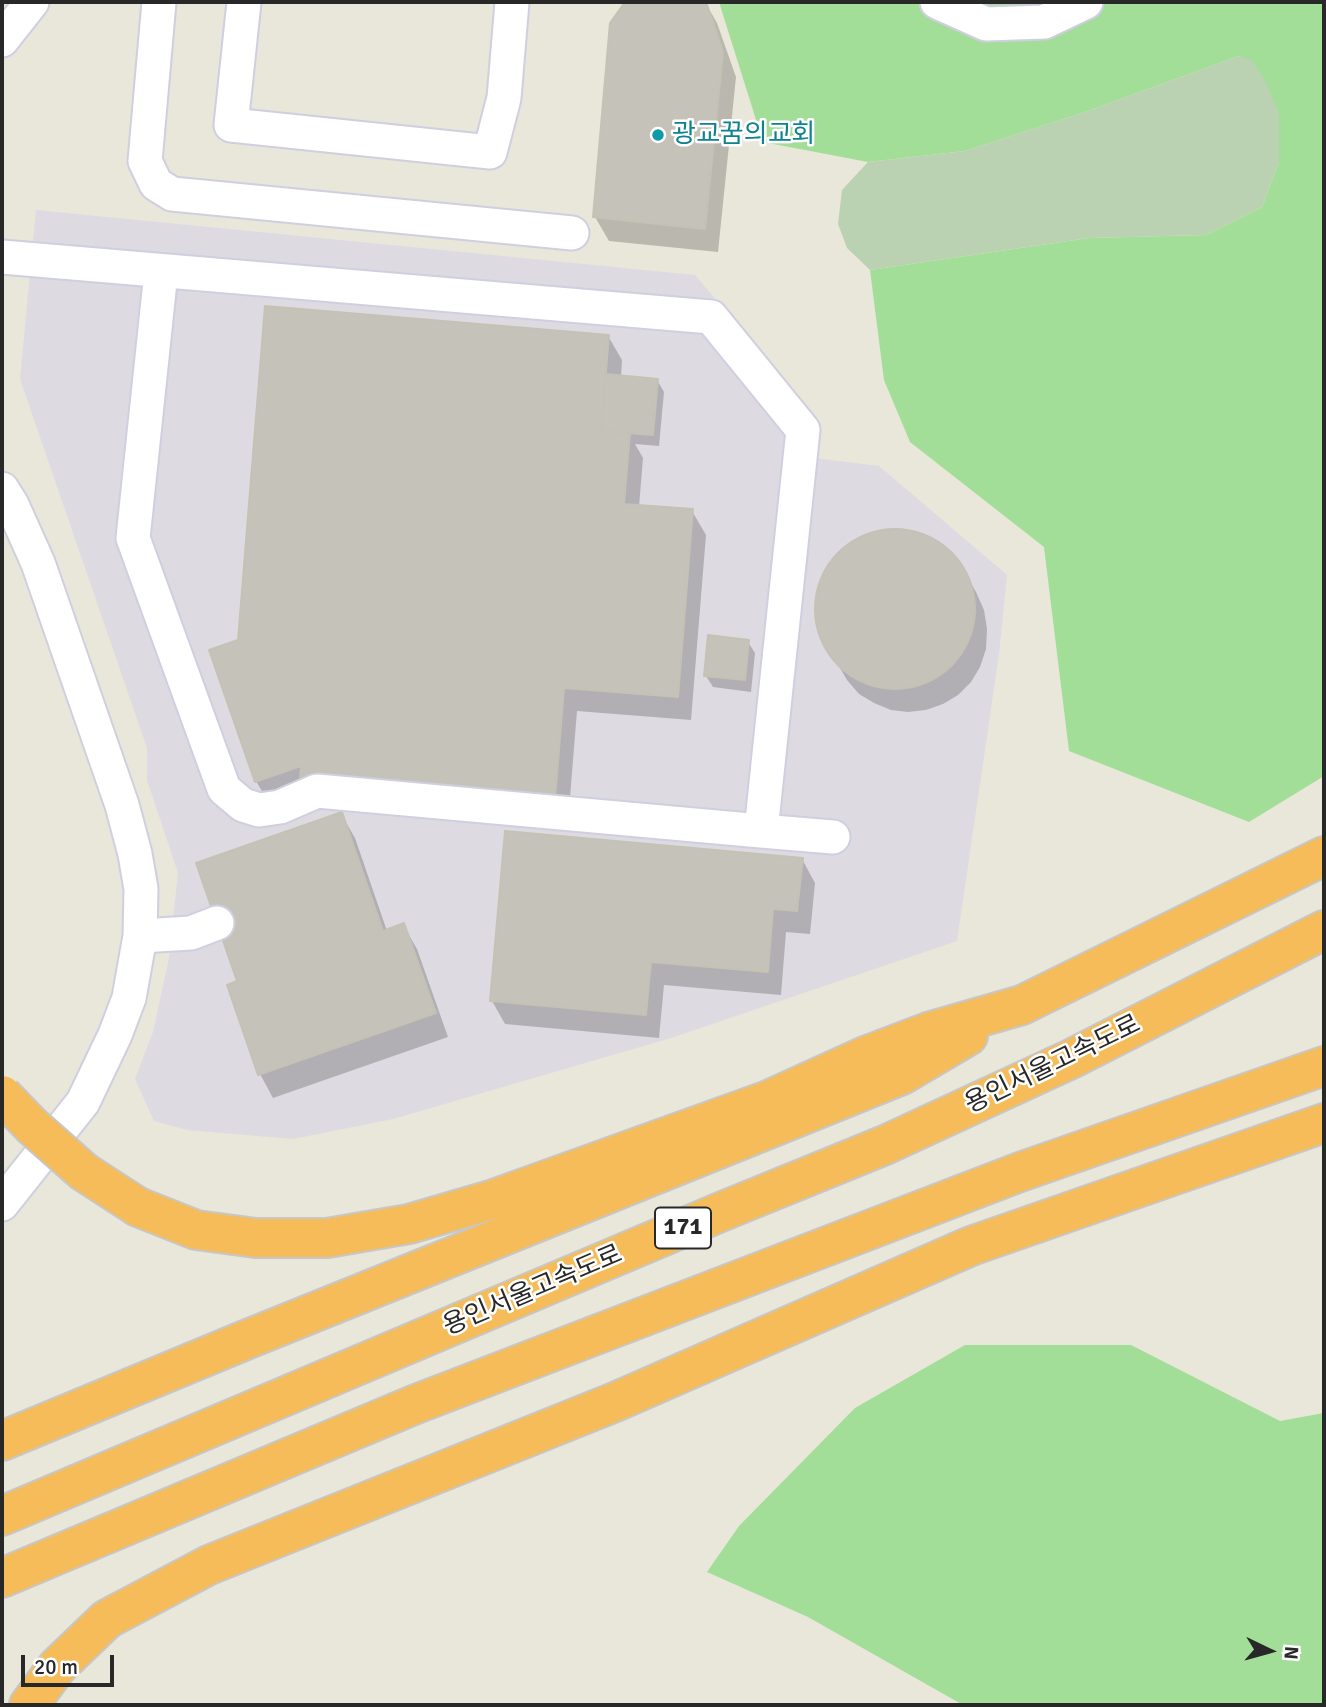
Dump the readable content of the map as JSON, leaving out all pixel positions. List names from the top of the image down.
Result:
{
  "streets": {
    "highway": ["용인서울고속도로", "171"]
  },
  "places": ["광교꿈의교회"],
  "scale_bar": "20 m",
  "north": "right"
}
